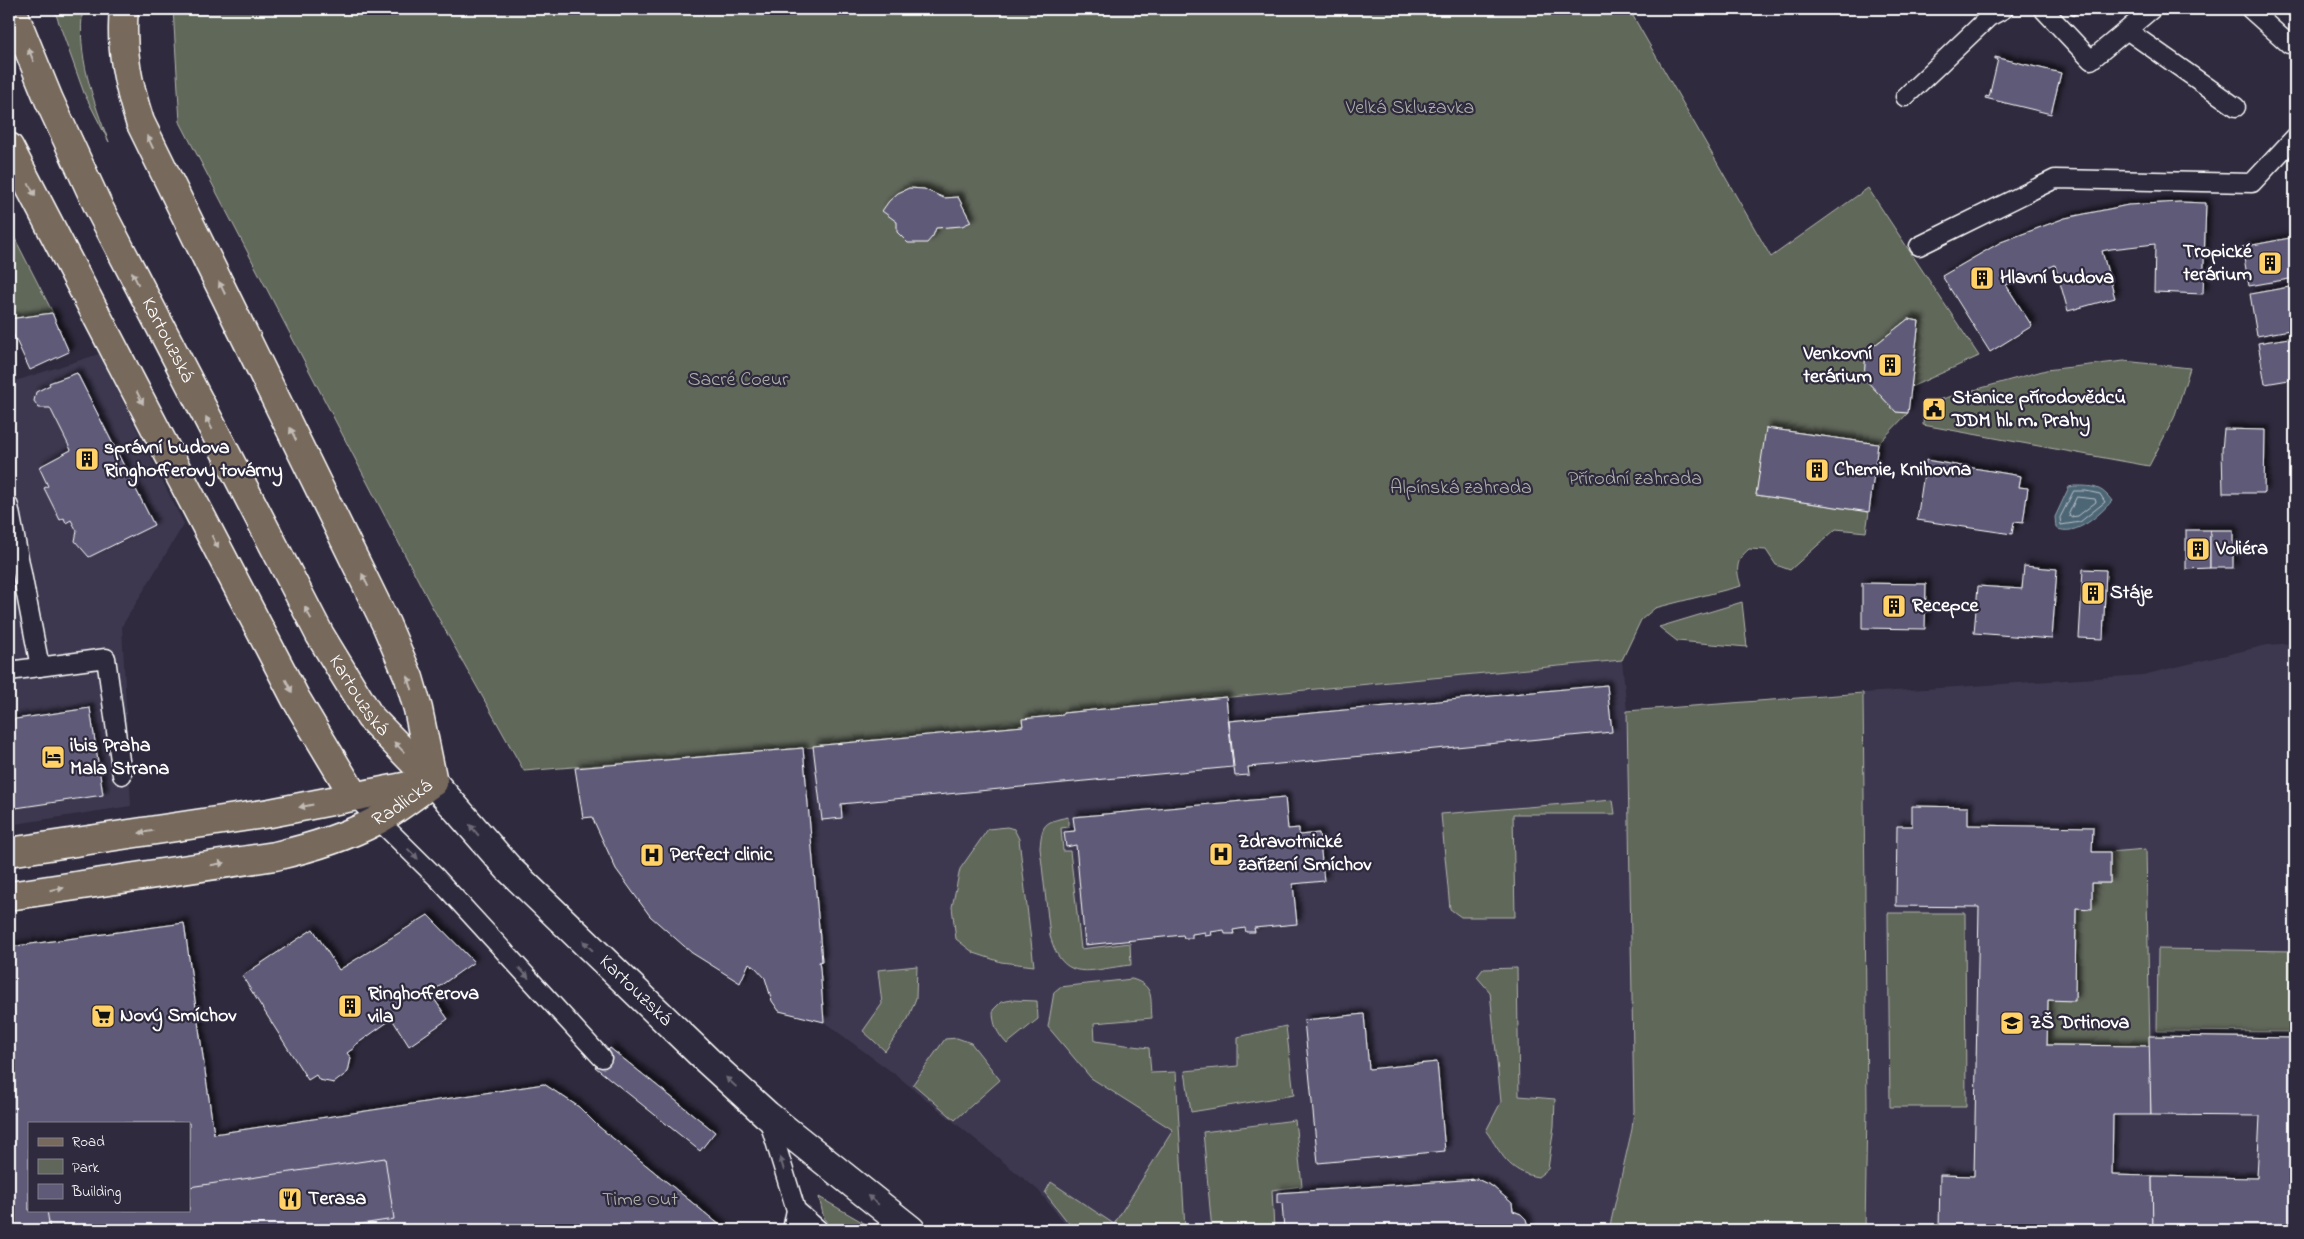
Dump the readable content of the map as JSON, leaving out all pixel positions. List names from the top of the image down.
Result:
{
  "streets": {
    "main road": ["Kartouzská", "Radlická"]
  },
  "crossings": [
    ["Kartouzská", "Radlická"]
  ],
  "parks": [
    "Velká Skluzavka",
    "Sacré Coeur",
    "Přírodní zahrada",
    "Alpínská zahrada",
    "Time Out"
  ],
  "places": {
    "building": [
      "Tropické terárium",
      "Hlavní budova",
      "Venkovní terárium",
      "správní budova Ringhofferovy továrny",
      "Chemie, Knihovna",
      "Voliéra",
      "Stáje",
      "Recepce",
      "Ringhofferova vila"
    ],
    "public building": ["Stanice přírodovědců DDM hl. m. Prahy"],
    "hotel": ["ibis Praha Mala Strana"],
    "hospital": ["Zdravotnické zařízení Smíchov", "Perfect clinic"],
    "supermarket": ["Nový Smíchov"],
    "school or university": ["ZŠ Drtinova"],
    "restaurant": ["Terasa"]
  },
  "legend": ["Road", "Park", "Building"]
}
